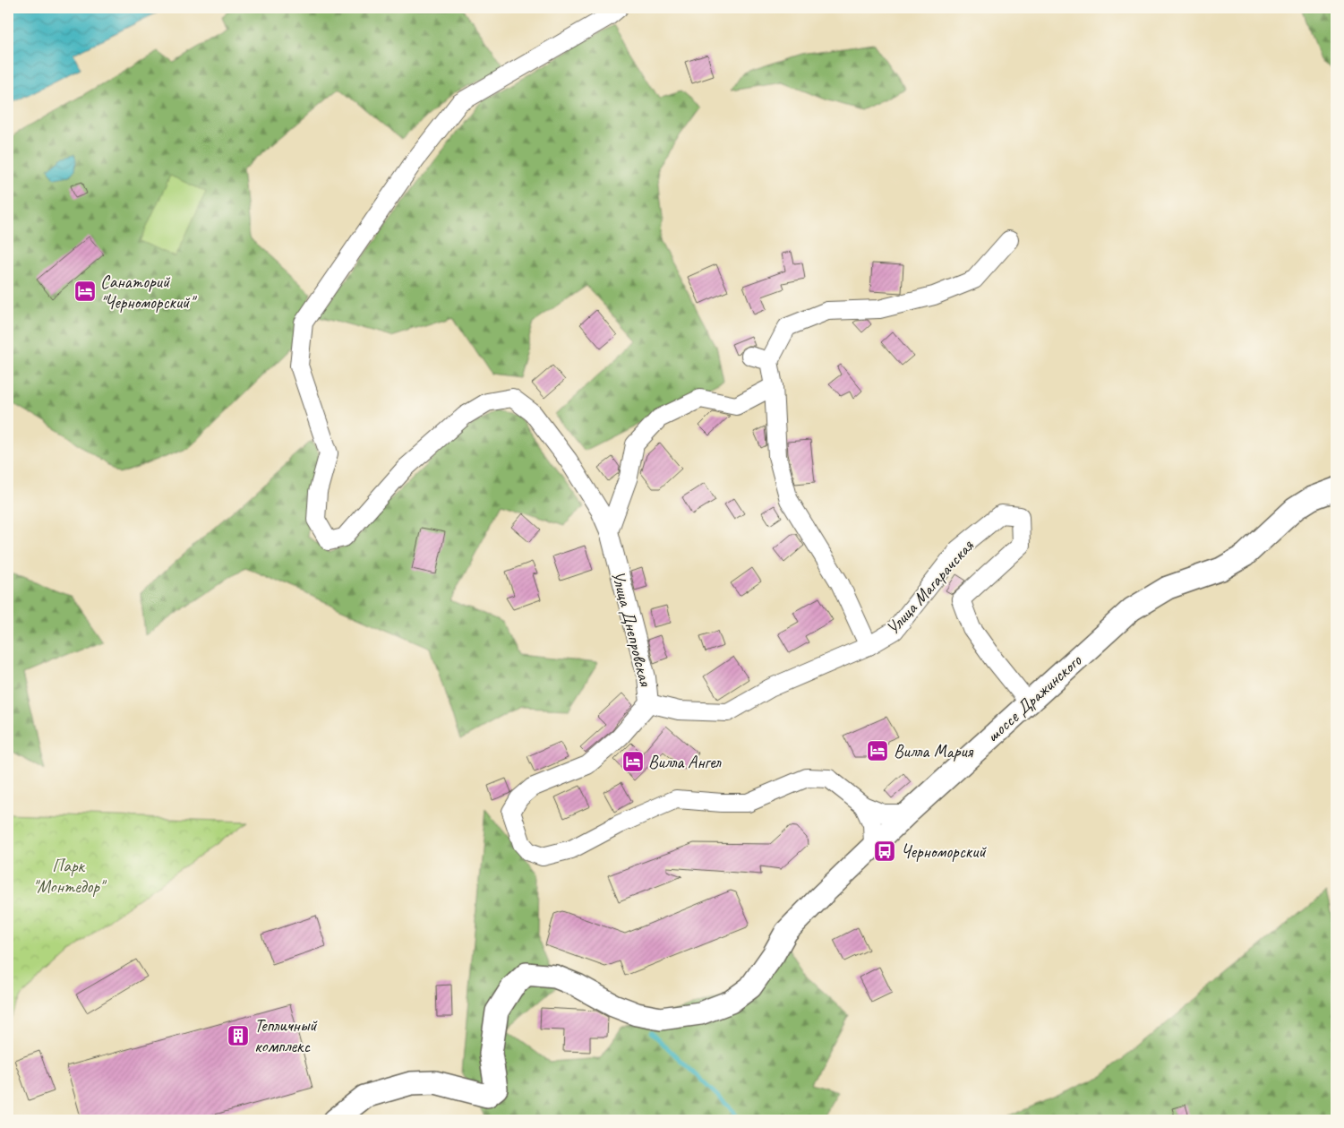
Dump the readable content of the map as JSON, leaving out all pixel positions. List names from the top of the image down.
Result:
{
  "streets": {
    "main road": ["шоссе Дражинского"],
    "street": ["Улица Магарачская", "Улица Днепровская"]
  },
  "crossings": [
    ["Улица Магарачская", "Улица Днепровская"],
    ["Улица Магарачская", "шоссе Дражинского"],
    ["Улица Днепровская", "шоссе Дражинского"]
  ],
  "parks": ["Парк \"Монтедор\""],
  "places": {
    "hotel": ["Санаторий \"Черноморский\"", "Вилла Мария", "Вилла Ангел"],
    "bus stop": ["Черноморский"],
    "building": ["Тепличный комплекс"]
  }
}
